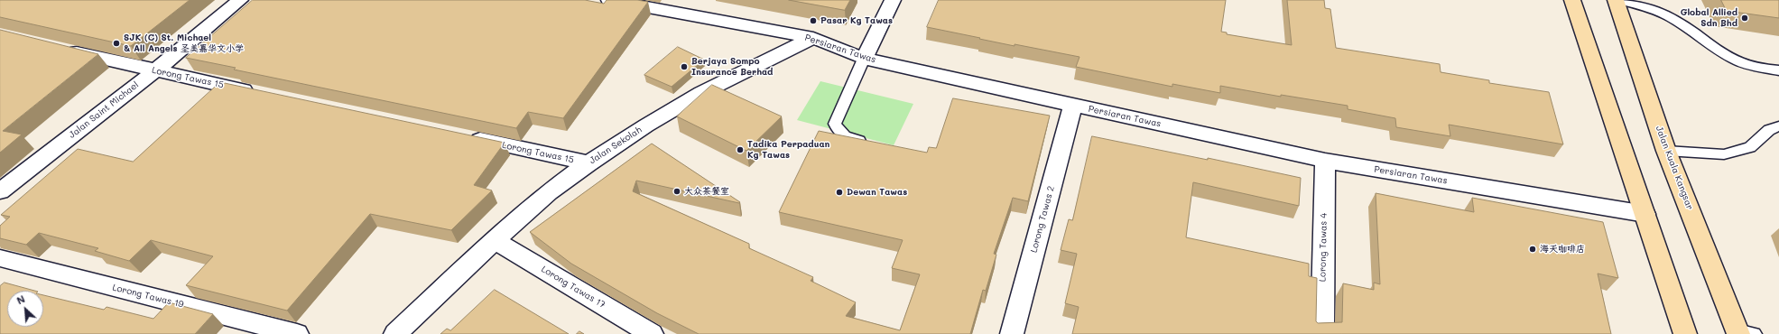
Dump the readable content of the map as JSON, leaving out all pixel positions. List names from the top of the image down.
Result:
{
  "streets": {
    "highway": ["Jalan Kuala Kangsar"],
    "street": [
      "Persiaran Tawas",
      "Lorong Tawas 15",
      "Jalan Saint Michael",
      "Jalan Sekolah",
      "Lorong Tawas 2",
      "Lorong Tawas 4",
      "Lorong Tawas 17",
      "Lorong Tawas 19"
    ]
  },
  "crossings": [
    ["Persiaran Tawas", "Jalan Sekolah"],
    ["Persiaran Tawas", "Lorong Tawas 2"],
    ["Persiaran Tawas", "Lorong Tawas 4"],
    ["Lorong Tawas 15", "Jalan Saint Michael"],
    ["Lorong Tawas 15", "Jalan Sekolah"],
    ["Jalan Sekolah", "Lorong Tawas 17"]
  ],
  "places": [
    "Global Allied Sdn Bhd",
    "Pasar Kg Tawas",
    "SJK (C) St. Michael & All Angels 圣美嘉华文小学",
    "Berjaya Sompo Insurance Berhad",
    "Tadika Perpaduan Kg Tawas",
    "大众茶餐室",
    "Dewan Tawas",
    "海天咖啡店"
  ],
  "north": "top left"
}
